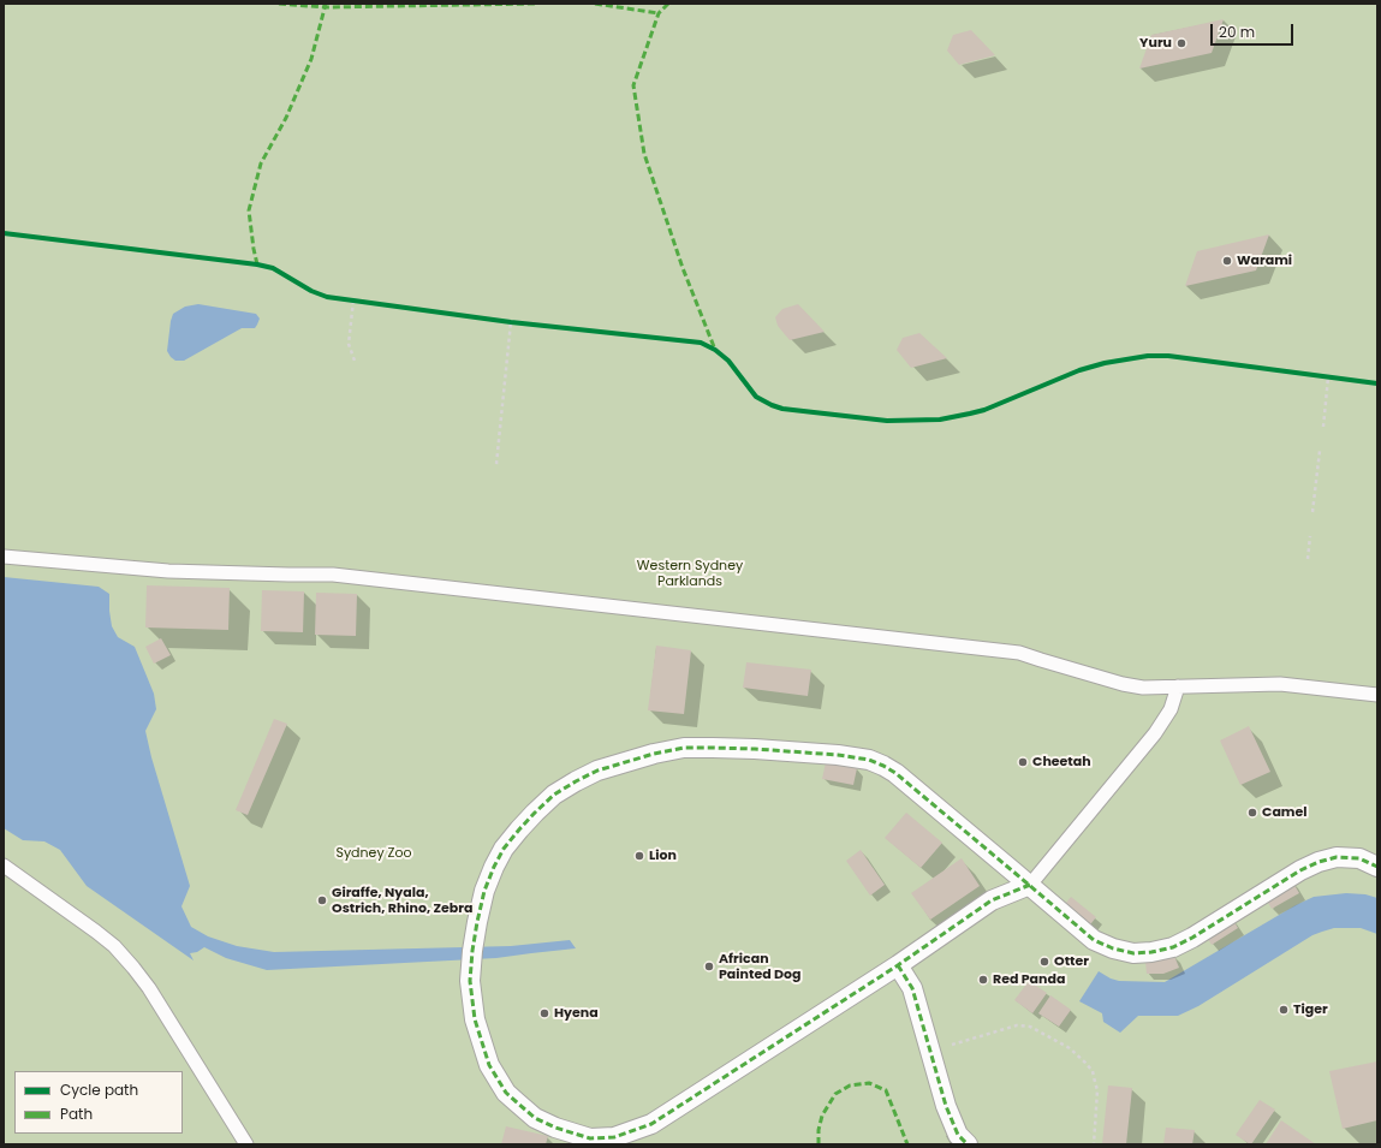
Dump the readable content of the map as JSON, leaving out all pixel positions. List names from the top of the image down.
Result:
{
  "parks": ["Western Sydney Parklands", "Sydney Zoo"],
  "places": [
    "Yuru",
    "Warami",
    "Cheetah",
    "Camel",
    "Lion",
    "Giraffe, Nyala, Ostrich, Rhino, Zebra",
    "Otter",
    "African Painted Dog",
    "Red Panda",
    "Tiger",
    "Hyena"
  ],
  "legend": ["Cycle path", "Path"],
  "scale_bar": "20 m"
}
